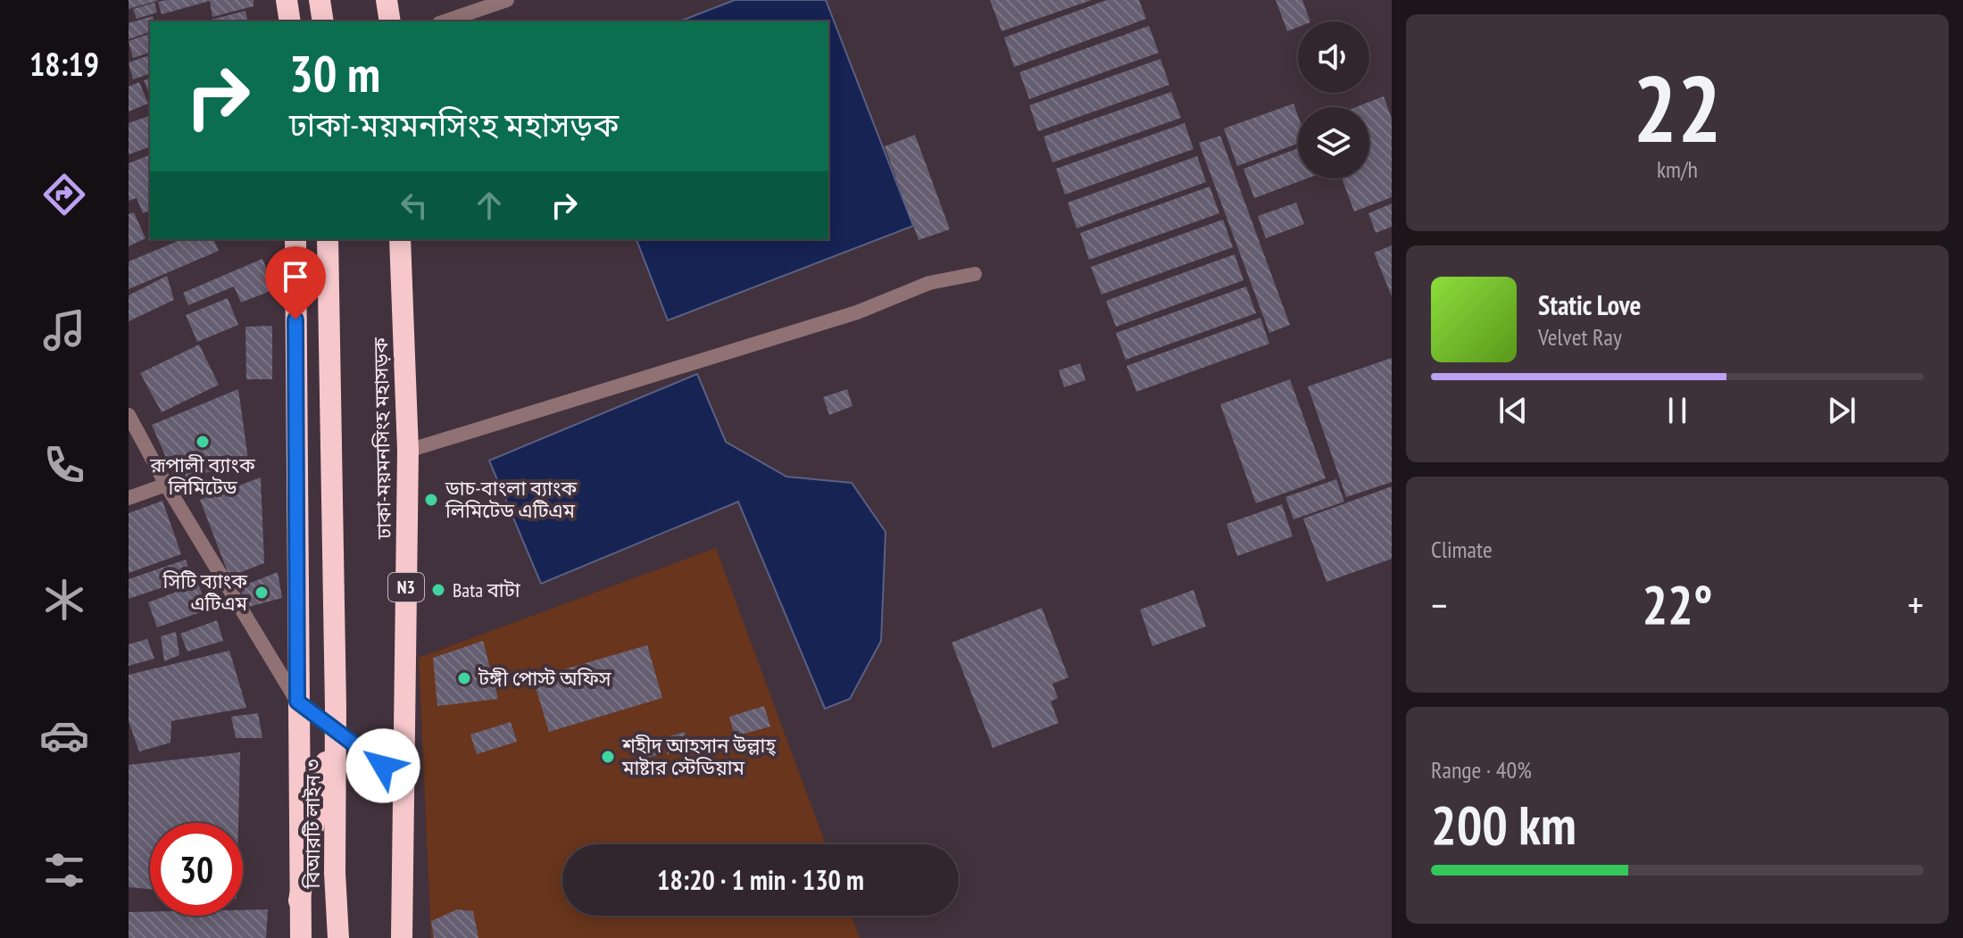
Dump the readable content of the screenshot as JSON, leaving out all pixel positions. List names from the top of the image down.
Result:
{
  "streets": {
    "highway": ["ঢাকা-ময়মনসিংহ মহাসড়ক", "N3", "বিআরটি লাইন ৩"]
  },
  "places": [
    "রূপালী ব্যাংক লিমিটেড",
    "ডাচ-বাংলা ব্যাংক লিমিটেড এটিএম",
    "Bata বাটা",
    "সিটি ব্যাংক এটিএম",
    "টঙ্গী পোস্ট অফিস",
    "শহীদ আহসান উল্লাহ্‌ মাষ্টার স্টেডিয়াম"
  ],
  "page": {
    "tabs": "18:19",
    "tile": [
      ["22", "km/h"],
      "Climate",
      ["Range · 40%", "200 km"]
    ],
    "turn": ["30 m", "ঢাকা-ময়মনসিংহ মহাসড়ক"],
    "song": ["Static Love", "Velvet Ray"],
    "heat": ["−", "22°", "+"],
    "limit": "30",
    "trip": "18:20 · 1 min · 130 m"
  }
}
